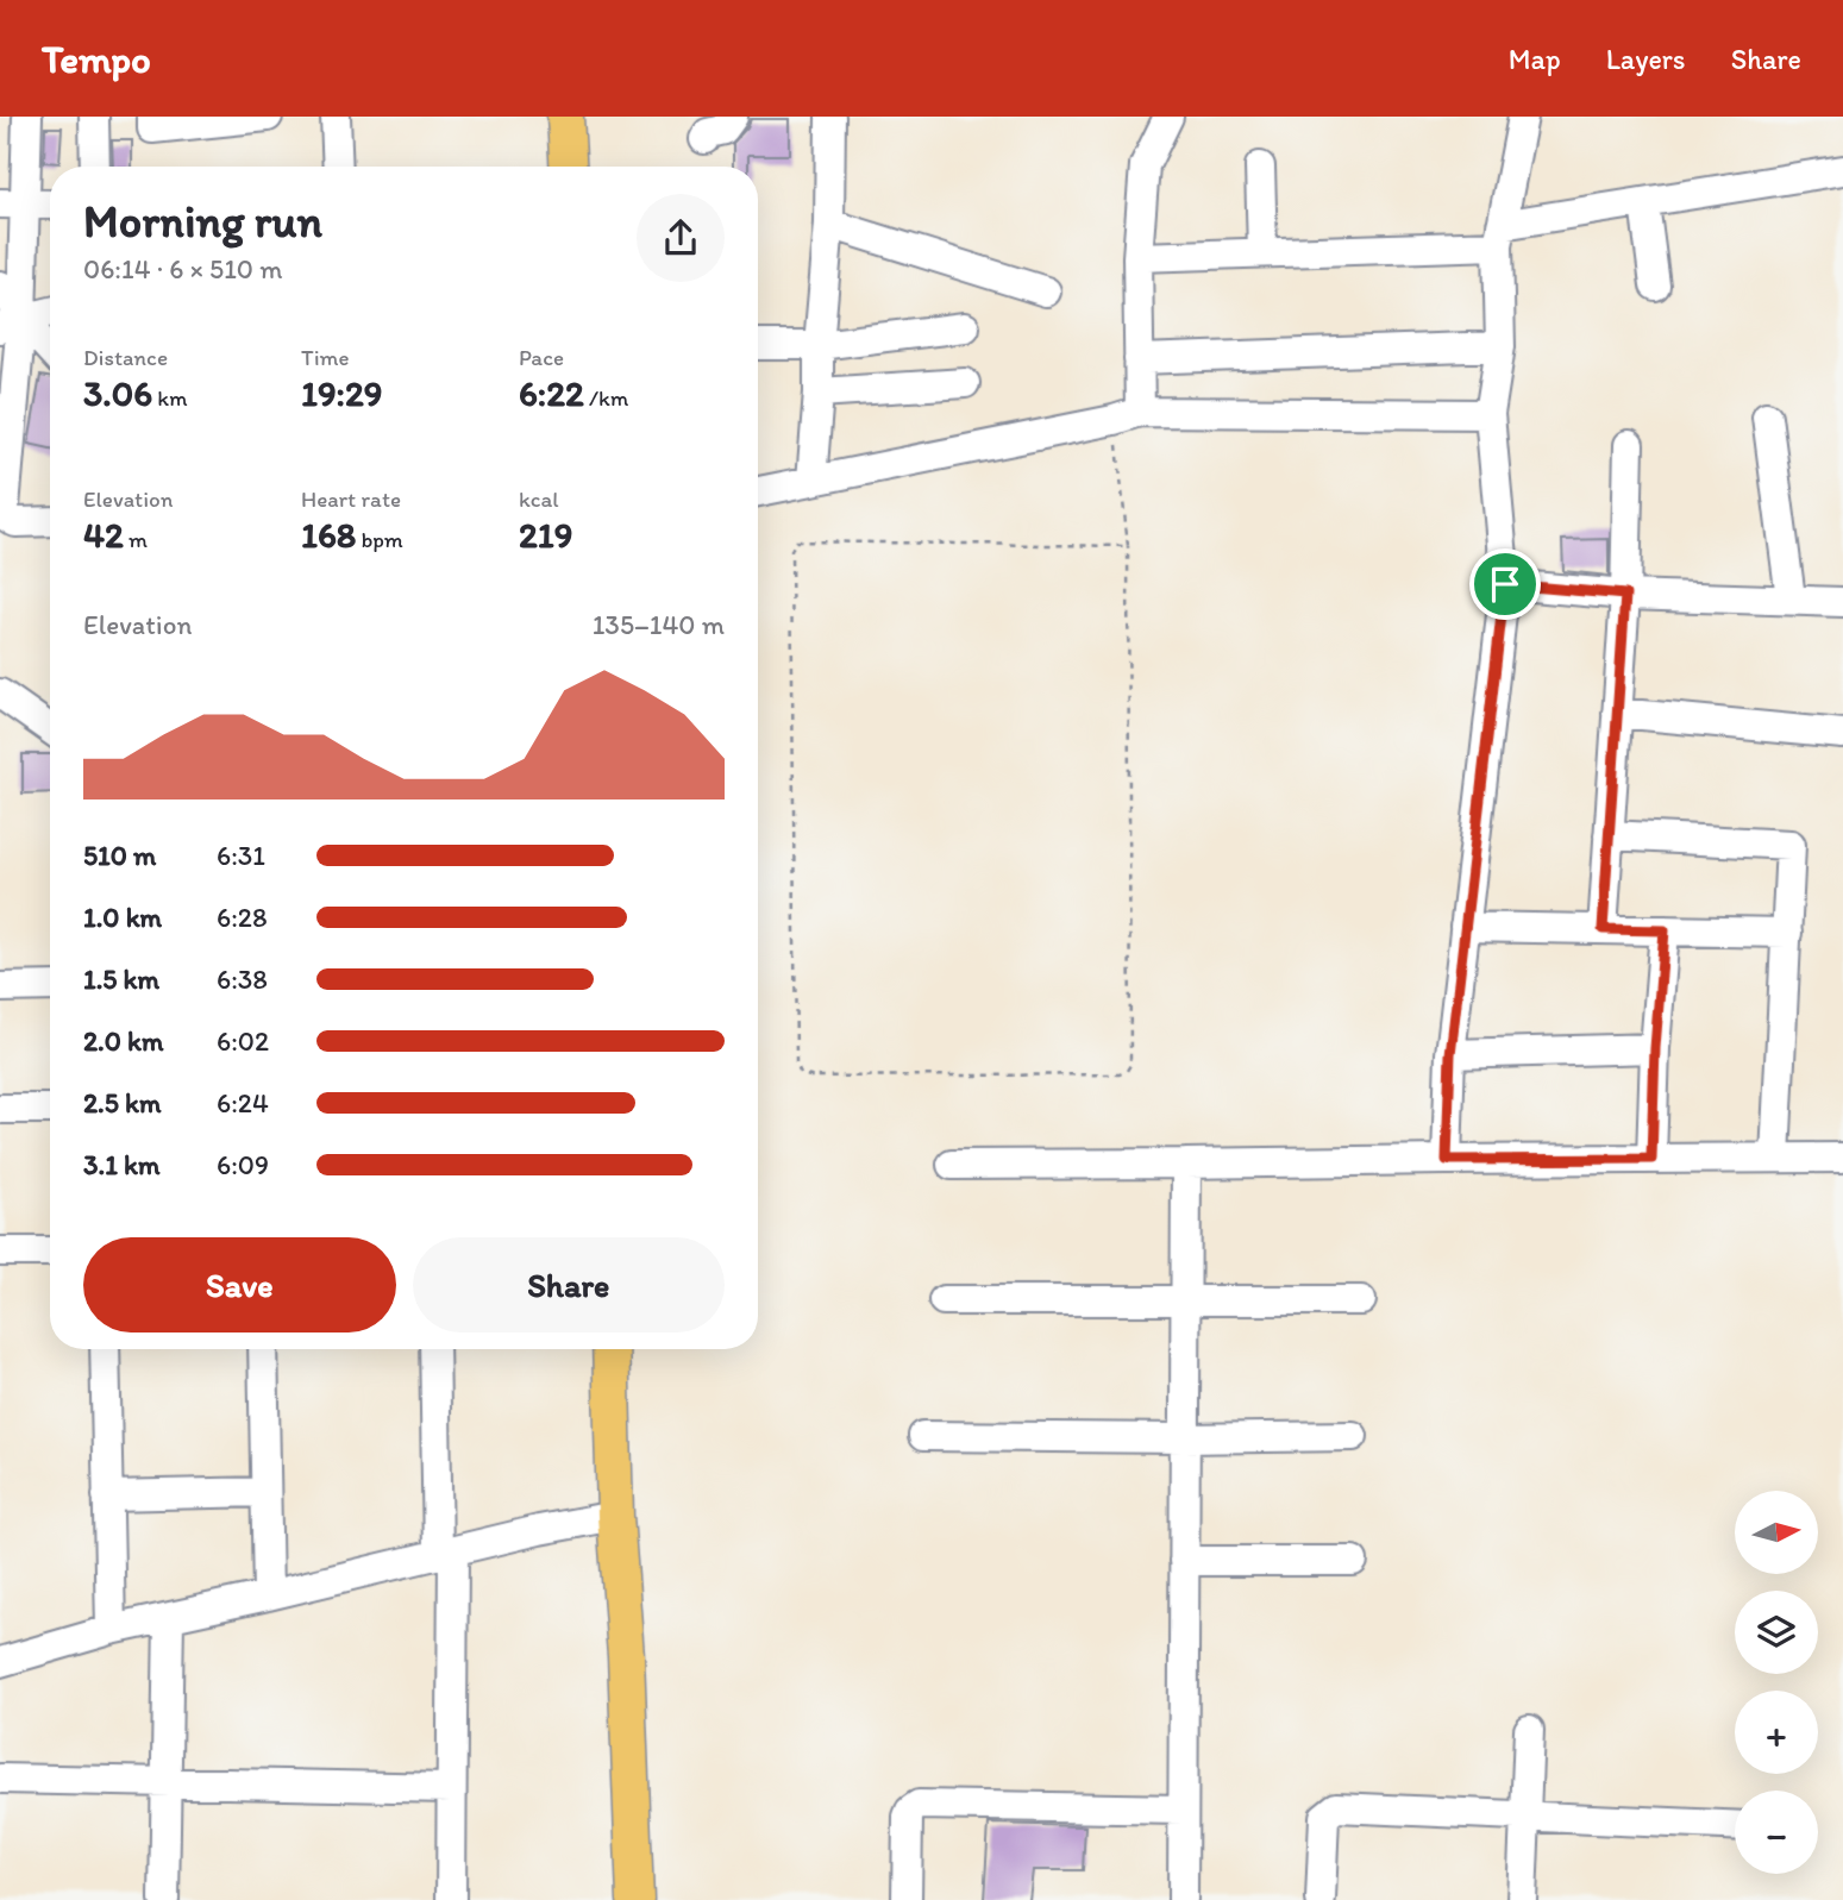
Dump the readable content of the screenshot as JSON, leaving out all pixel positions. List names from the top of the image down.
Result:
{
  "north": "right",
  "page": {
    "header": "Tempo",
    "nav": ["Map", "Layers", "Share"],
    "heading": ["Morning run", "06:14 · 6 × 510 m"],
    "stats": [
      ["Distance", "3.06 km"],
      ["Time", "19:29"],
      ["Pace", "6:22 /km"],
      ["Elevation", "42 m"],
      ["Heart rate", "168 bpm"],
      ["kcal", "219"]
    ],
    "chart": ["Elevation", "135–140 m"],
    "list": [
      {
        "name": "510 m",
        "note": "6:31"
      },
      {
        "name": "1.0 km",
        "note": "6:28"
      },
      {
        "name": "1.5 km",
        "note": "6:38"
      },
      {
        "name": "2.0 km",
        "note": "6:02"
      },
      {
        "name": "2.5 km",
        "note": "6:24"
      },
      {
        "name": "3.1 km",
        "note": "6:09"
      }
    ],
    "buttons": ["Save", "Share"],
    "map_buttons": ["+", "−"]
  }
}
